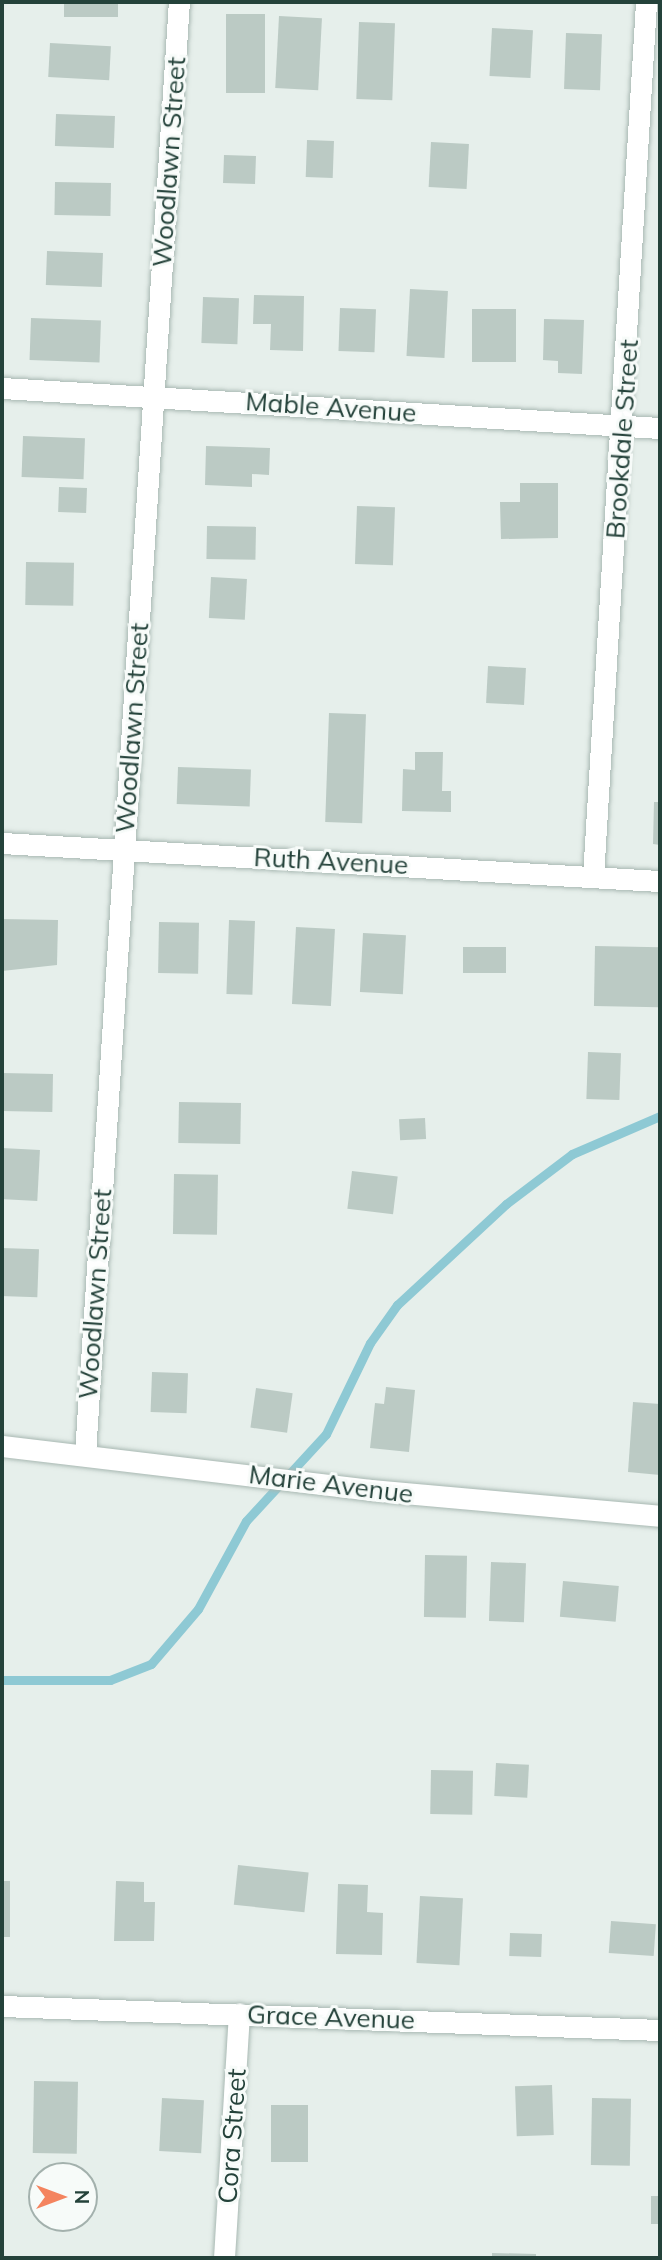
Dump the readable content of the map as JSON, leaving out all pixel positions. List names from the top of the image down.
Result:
{
  "streets": {
    "street": [
      "Woodlawn Street",
      "Mable Avenue",
      "Brookdale Street",
      "Ruth Avenue",
      "Marie Avenue",
      "Grace Avenue",
      "Cora Street"
    ]
  },
  "crossings": [
    ["Woodlawn Street", "Mable Avenue"],
    ["Woodlawn Street", "Ruth Avenue"],
    ["Woodlawn Street", "Marie Avenue"],
    ["Mable Avenue", "Brookdale Street"],
    ["Brookdale Street", "Ruth Avenue"],
    ["Grace Avenue", "Cora Street"]
  ],
  "north": "right"
}
